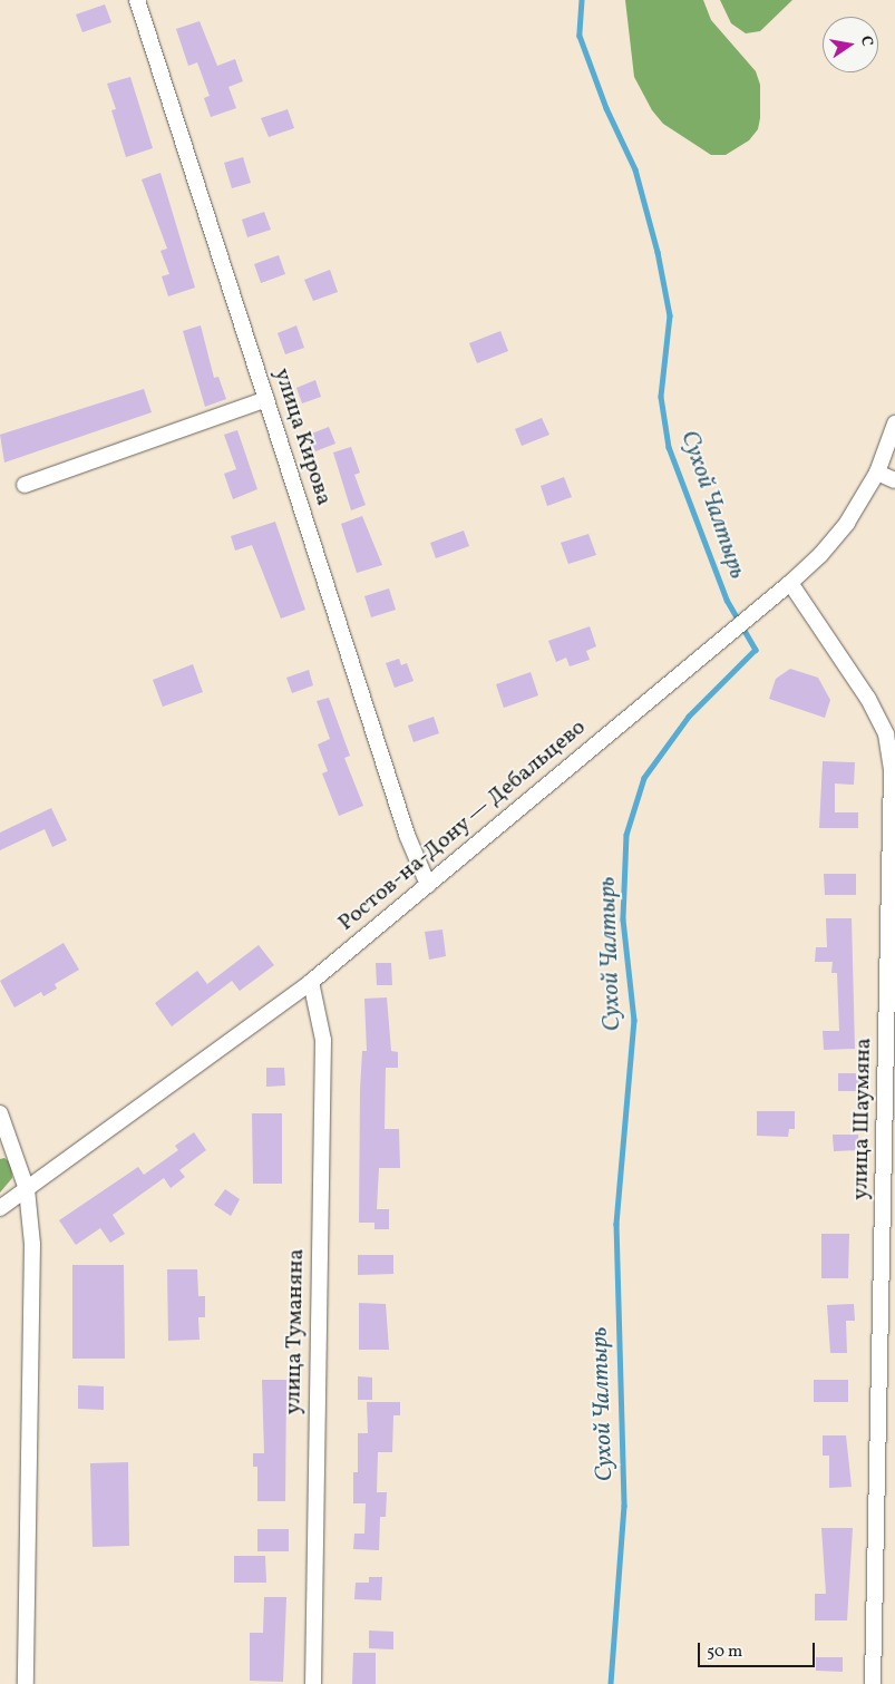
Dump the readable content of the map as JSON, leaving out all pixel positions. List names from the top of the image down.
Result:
{
  "streets": {
    "street": [
      "улица Кирова",
      "Ростов-на-Дону — Дебальцево",
      "улица Шаумяна",
      "улица Туманяна"
    ]
  },
  "crossings": [
    ["улица Кирова", "Ростов-на-Дону — Дебальцево"],
    ["Ростов-на-Дону — Дебальцево", "улица Шаумяна"],
    ["Ростов-на-Дону — Дебальцево", "улица Туманяна"]
  ],
  "water": ["Сухой Чалтырь"],
  "scale_bar": "50 m",
  "north": "right"
}
